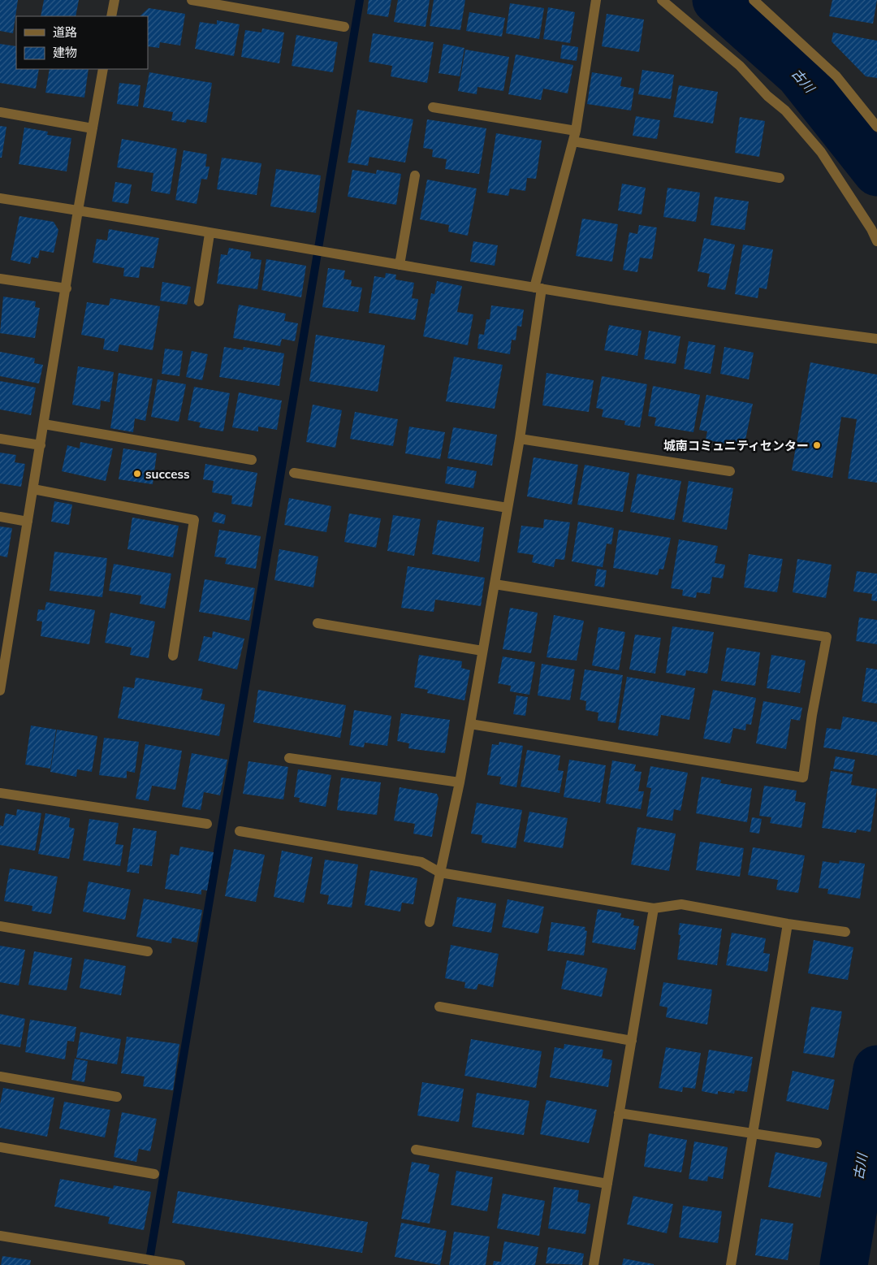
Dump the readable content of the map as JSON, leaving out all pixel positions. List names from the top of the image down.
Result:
{
  "water": ["古川"],
  "places": ["城南コミュニティセンター", "success"],
  "legend": ["道路", "建物"]
}
